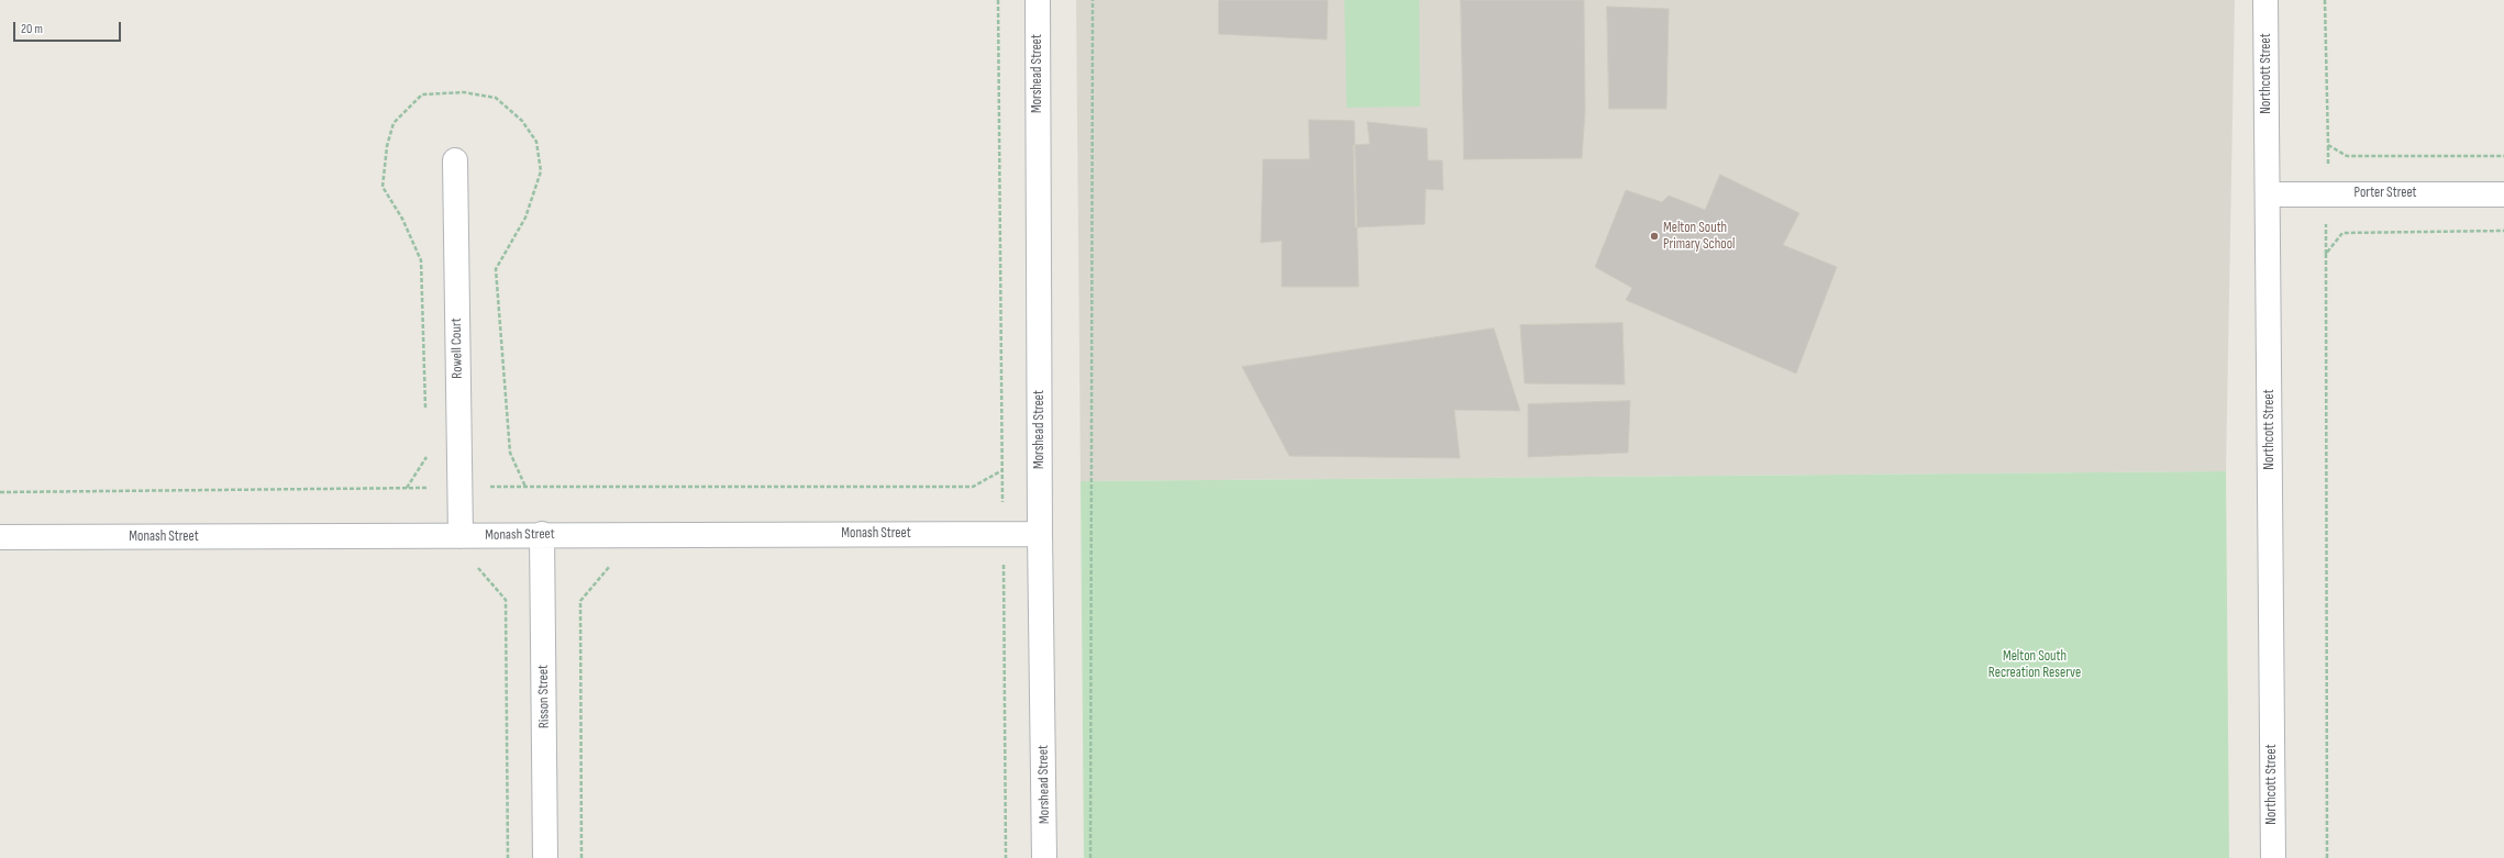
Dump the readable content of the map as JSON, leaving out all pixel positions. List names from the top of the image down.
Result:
{
  "streets": {
    "street": [
      "Morshead Street",
      "Northcott Street",
      "Porter Street",
      "Rowell Court",
      "Monash Street",
      "Risson Street"
    ]
  },
  "crossings": [
    ["Morshead Street", "Monash Street"],
    ["Northcott Street", "Porter Street"],
    ["Rowell Court", "Monash Street"],
    ["Monash Street", "Risson Street"]
  ],
  "parks": ["Melton South Recreation Reserve"],
  "places": ["Melton South Primary School"],
  "scale_bar": "20 m"
}
